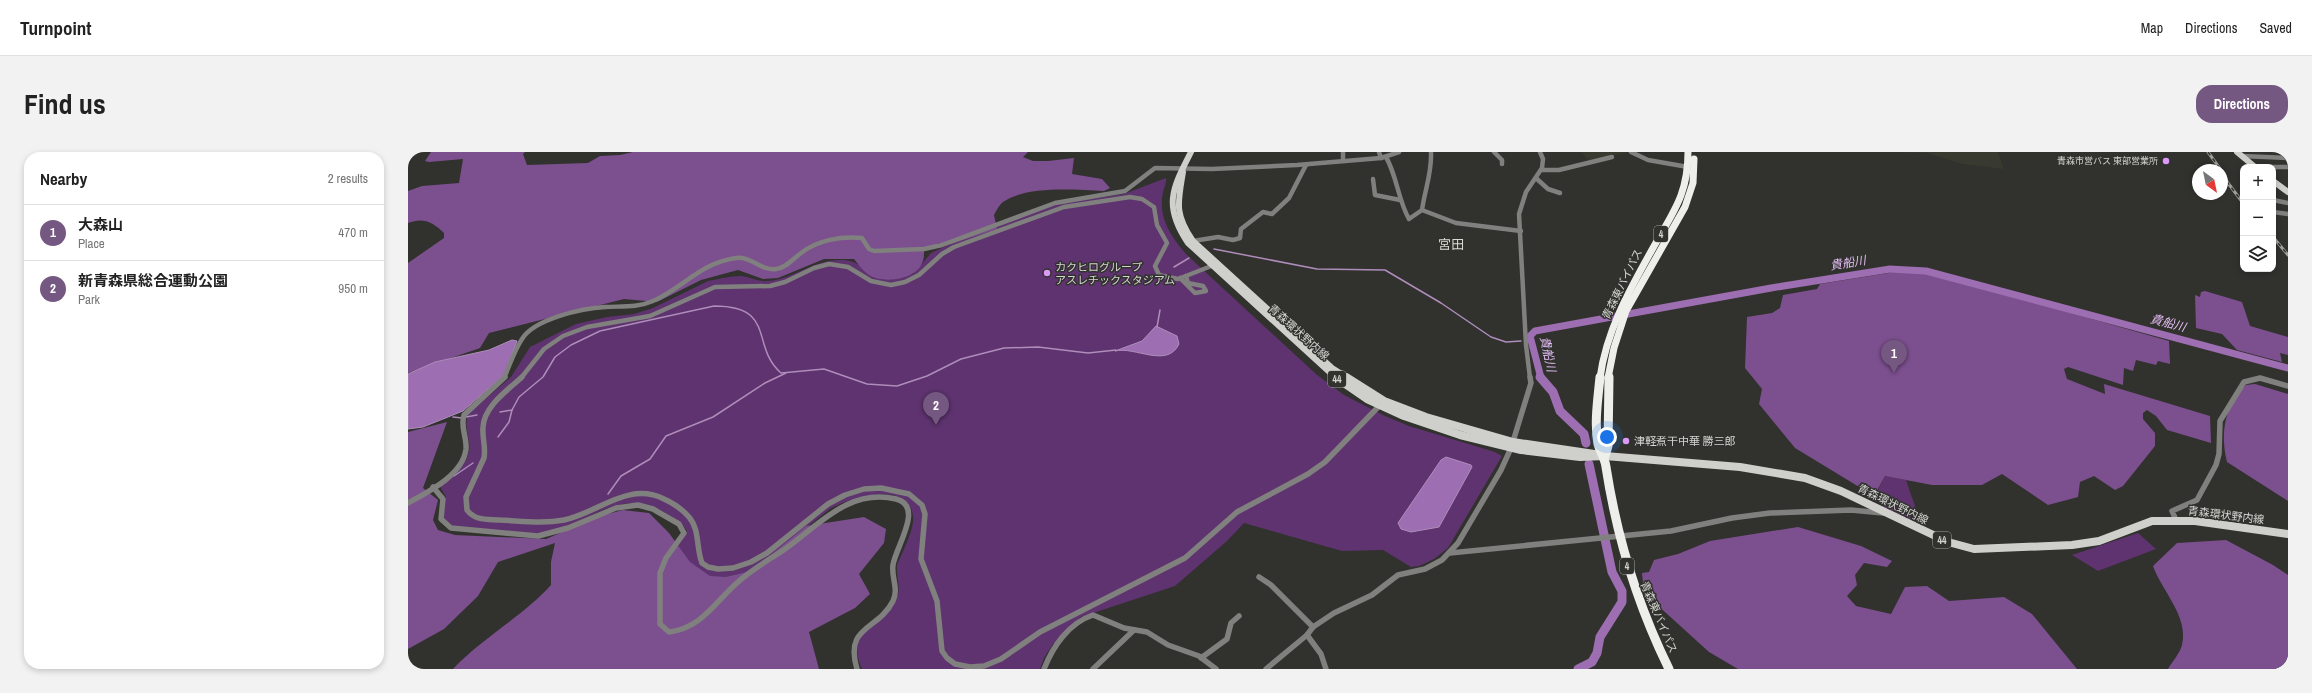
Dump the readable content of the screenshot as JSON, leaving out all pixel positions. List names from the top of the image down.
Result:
{
  "streets": {
    "highway": ["4", "青森東バイパス"],
    "main road": ["青森環状野内線", "44"]
  },
  "crossings": [
    ["青森東バイパス", "青森環状野内線"]
  ],
  "districts": ["宮田"],
  "water": ["貴船川"],
  "places": ["青森市営バス 東部営業所", "カクヒログループ アスレチックスタジアム", "津軽煮干中華 勝三郎"],
  "north": "bottom right",
  "page": {
    "header": "Turnpoint",
    "nav": ["Map", "Directions", "Saved"],
    "title": "Find us",
    "buttons": "Directions",
    "heading": ["Nearby", "2 results"],
    "map_buttons": ["+", "−"],
    "list": [
      {
        "mark": "1",
        "name": "大森山",
        "note": "Place",
        "value": "470 m"
      },
      {
        "mark": "2",
        "name": "新青森県総合運動公園",
        "note": "Park",
        "value": "950 m"
      }
    ],
    "pins": ["1", "2"]
  }
}
